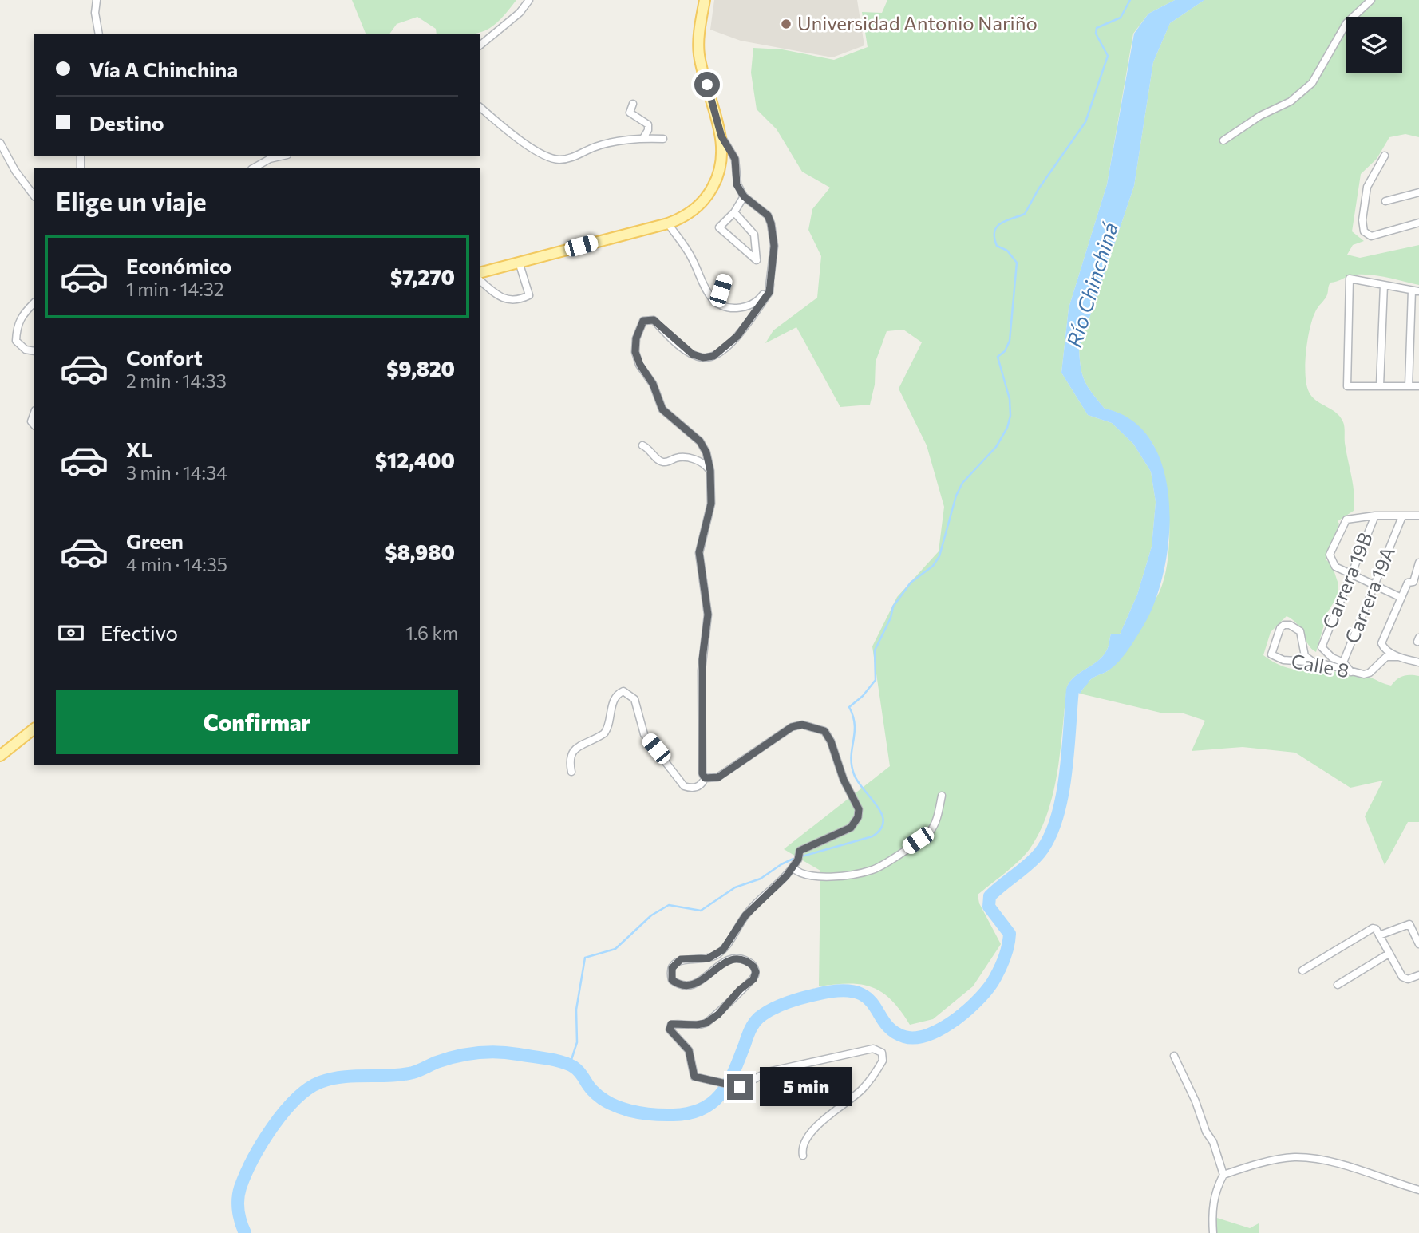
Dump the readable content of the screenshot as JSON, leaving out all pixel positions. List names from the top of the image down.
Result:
{
  "streets": {
    "street": ["Carrera 19B", "Carrera 19A", "Calle 8"]
  },
  "crossings": [
    ["Carrera 19B", "Carrera 19A"],
    ["Carrera 19B", "Calle 8"],
    ["Carrera 19A", "Calle 8"]
  ],
  "water": ["Río Chinchiná"],
  "places": ["Universidad Antonio Nariño"],
  "page": {
    "banner": ["Vía A Chinchina", "Destino"],
    "heading": "Elige un viaje",
    "list": [
      {
        "name": "Económico",
        "note": "1 min · 14:32",
        "value": "$7,270"
      },
      {
        "name": "Confort",
        "note": "2 min · 14:33",
        "value": "$9,820"
      },
      {
        "name": "XL",
        "note": "3 min · 14:34",
        "value": "$12,400"
      },
      {
        "name": "Green",
        "note": "4 min · 14:35",
        "value": "$8,980"
      }
    ],
    "pay": ["Efectivo", "1.6 km"],
    "buttons": "Confirmar",
    "bubble": "5 min"
  }
}
